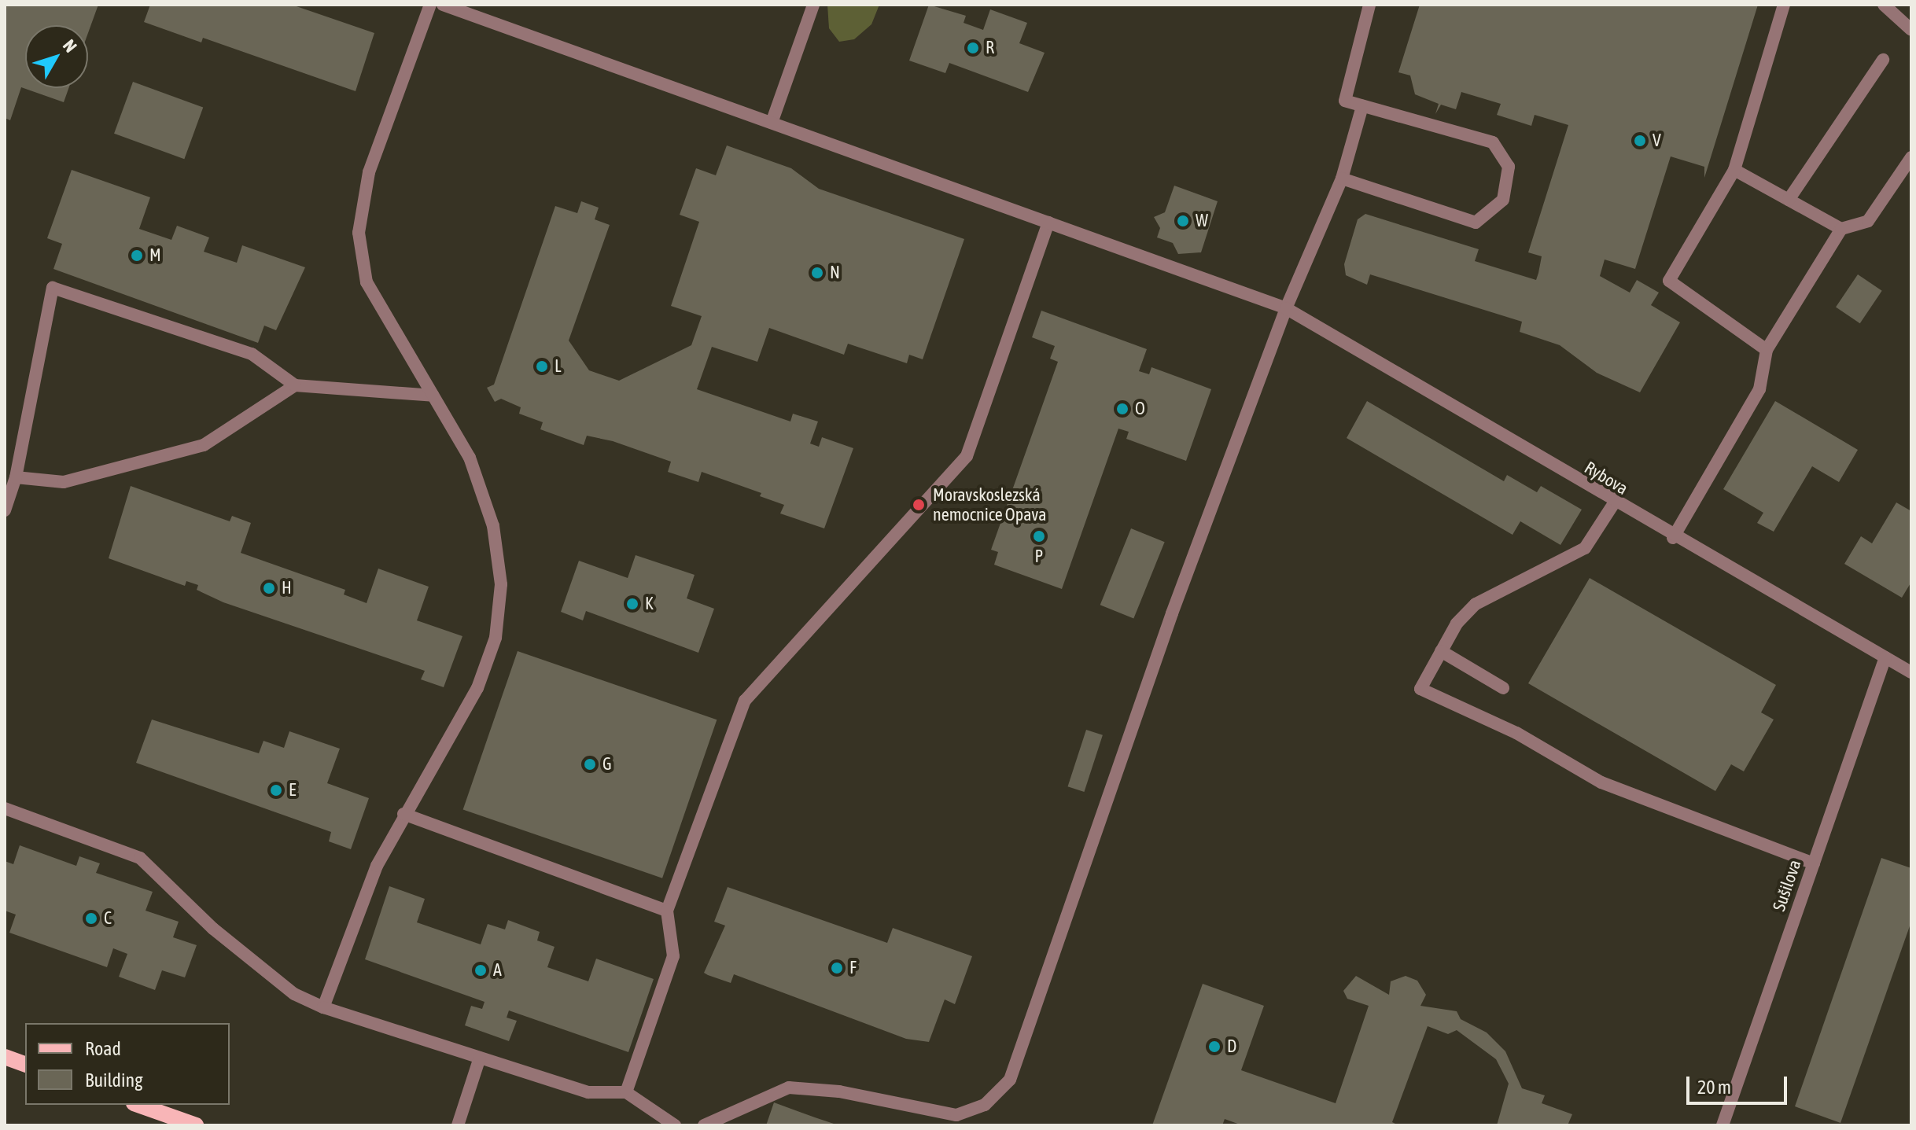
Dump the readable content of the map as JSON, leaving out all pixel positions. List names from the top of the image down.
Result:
{
  "streets": {
    "street": ["Rybova", "Sušilova"]
  },
  "crossings": [
    ["Rybova", "Sušilova"]
  ],
  "places": [
    "R",
    "V",
    "W",
    "M",
    "N",
    "L",
    "O",
    "Moravskoslezská nemocnice Opava",
    "P",
    "H",
    "K",
    "G",
    "E",
    "C",
    "F",
    "A",
    "D"
  ],
  "legend": ["Road", "Building"],
  "scale_bar": "20 m",
  "north": "top right"
}
